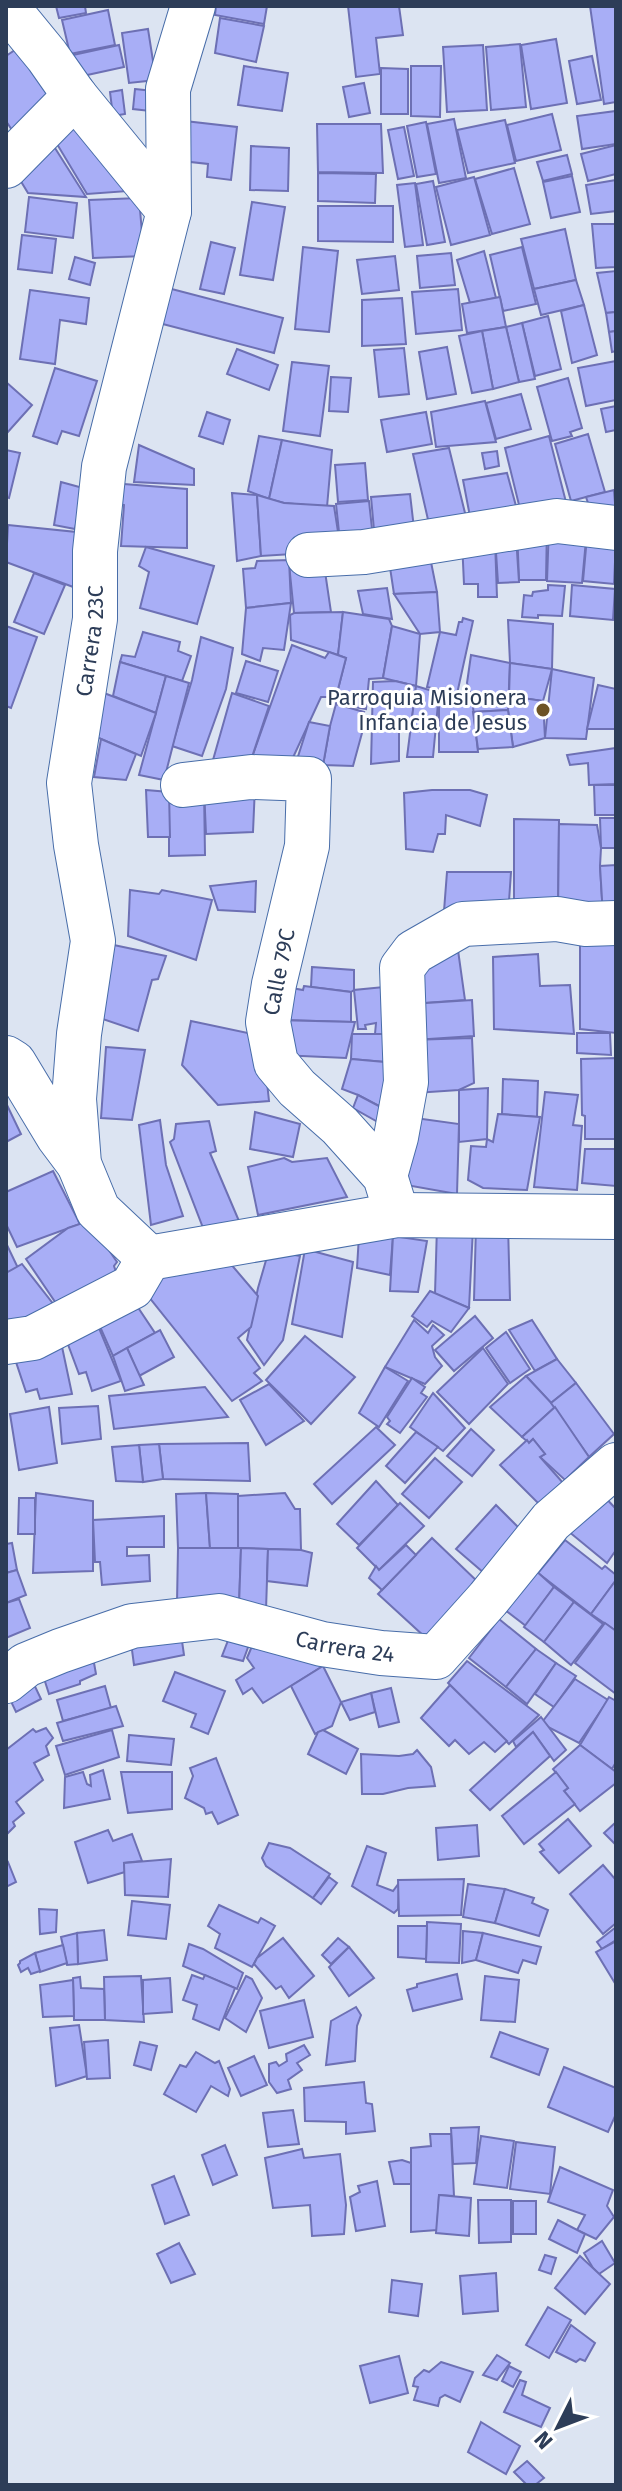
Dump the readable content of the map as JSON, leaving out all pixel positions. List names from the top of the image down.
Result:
{
  "streets": {
    "street": ["Carrera 23C", "Calle 79C", "Carrera 24"]
  },
  "places": ["Parroquia Misionera Infancia de Jesus"],
  "north": "bottom left"
}
